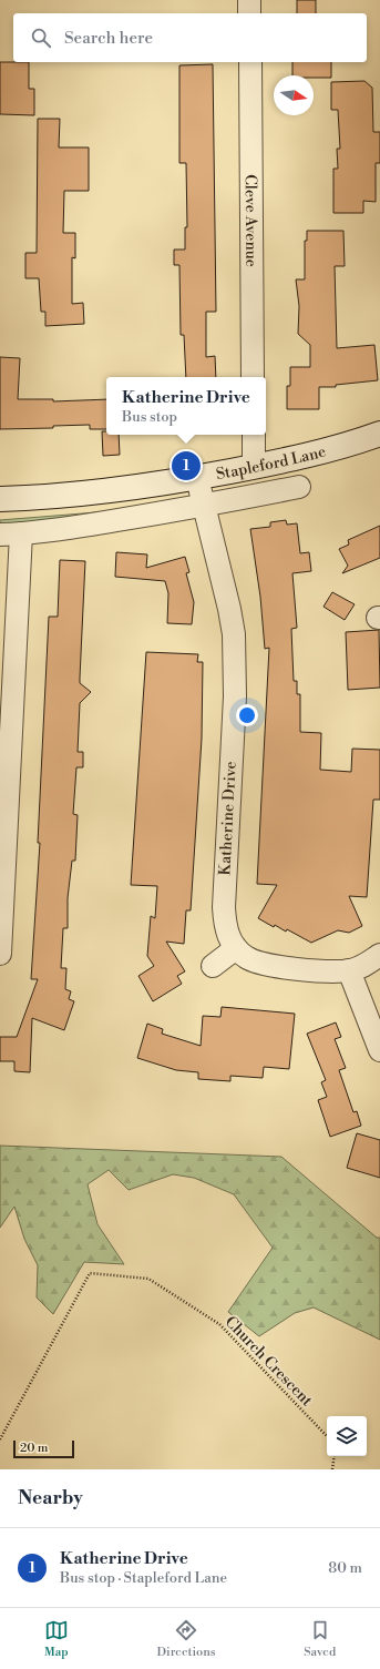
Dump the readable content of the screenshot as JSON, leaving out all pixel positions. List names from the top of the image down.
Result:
{
  "streets": {
    "main road": ["Stapleford Lane"],
    "street": ["Cleve Avenue", "Katherine Drive"],
    "path": ["Church Crescent"]
  },
  "crossings": [
    ["Stapleford Lane", "Katherine Drive"]
  ],
  "scale_bar": "20 m",
  "north": "right",
  "page": {
    "search": "Search here",
    "popup": ["Katherine Drive", "Bus stop"],
    "pins": "1",
    "scale": "20 m",
    "heading": "Nearby",
    "list": [
      {
        "mark": "1",
        "name": "Katherine Drive",
        "note": "Bus stop · Stapleford Lane",
        "value": "80 m"
      }
    ],
    "nav": ["Map", "Directions", "Saved"]
  }
}
